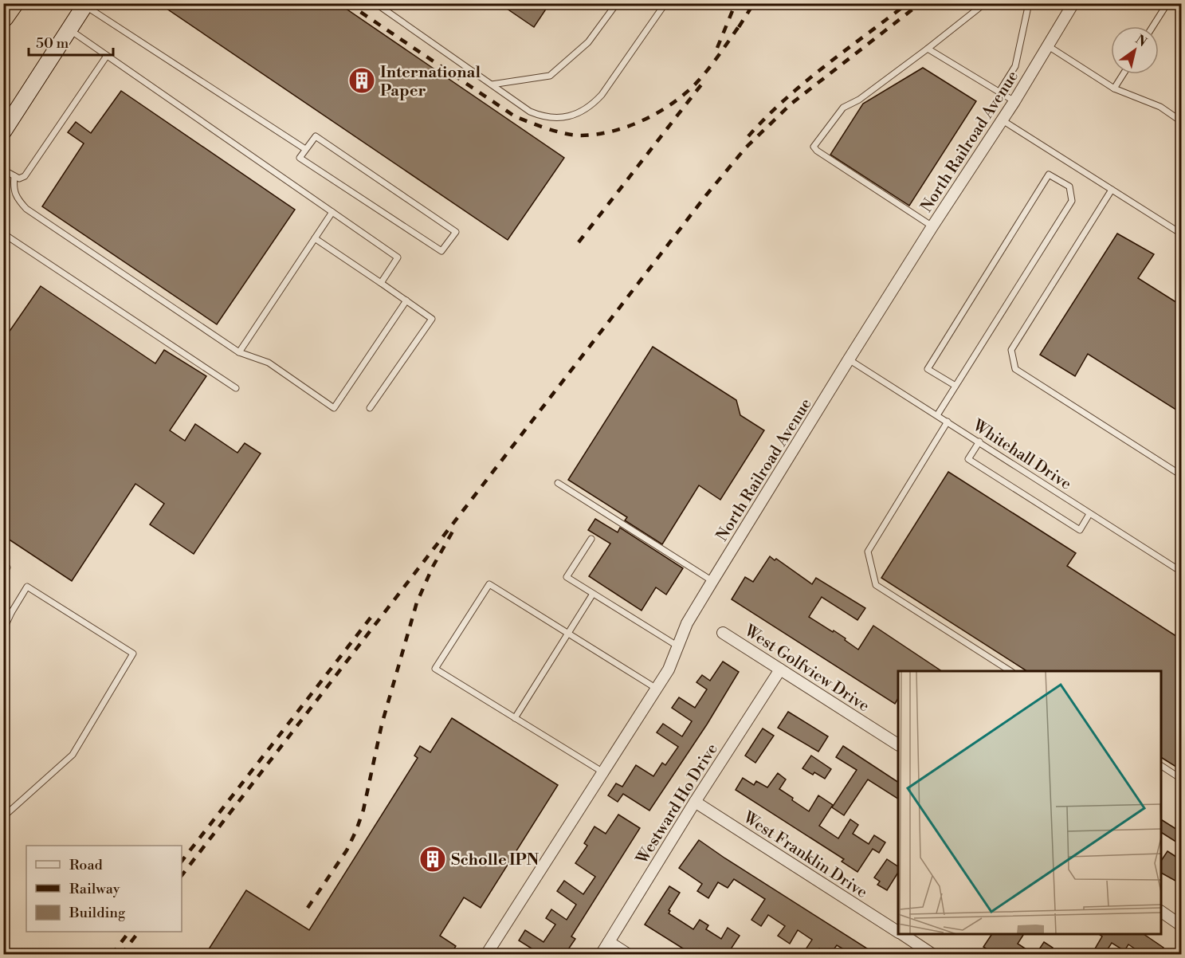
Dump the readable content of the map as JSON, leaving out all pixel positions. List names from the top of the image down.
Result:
{
  "streets": {
    "street": [
      "North Railroad Avenue",
      "West Golfview Drive",
      "Westward Ho Drive",
      "West Franklin Drive"
    ],
    "lane": ["Whitehall Drive"]
  },
  "crossings": [
    ["North Railroad Avenue", "Whitehall Drive"],
    ["West Golfview Drive", "Westward Ho Drive"],
    ["Westward Ho Drive", "West Franklin Drive"]
  ],
  "places": {
    "building": ["International Paper", "Scholle IPN"]
  },
  "legend": ["Road", "Railway", "Building"],
  "scale_bar": "50 m",
  "north": "top right"
}
